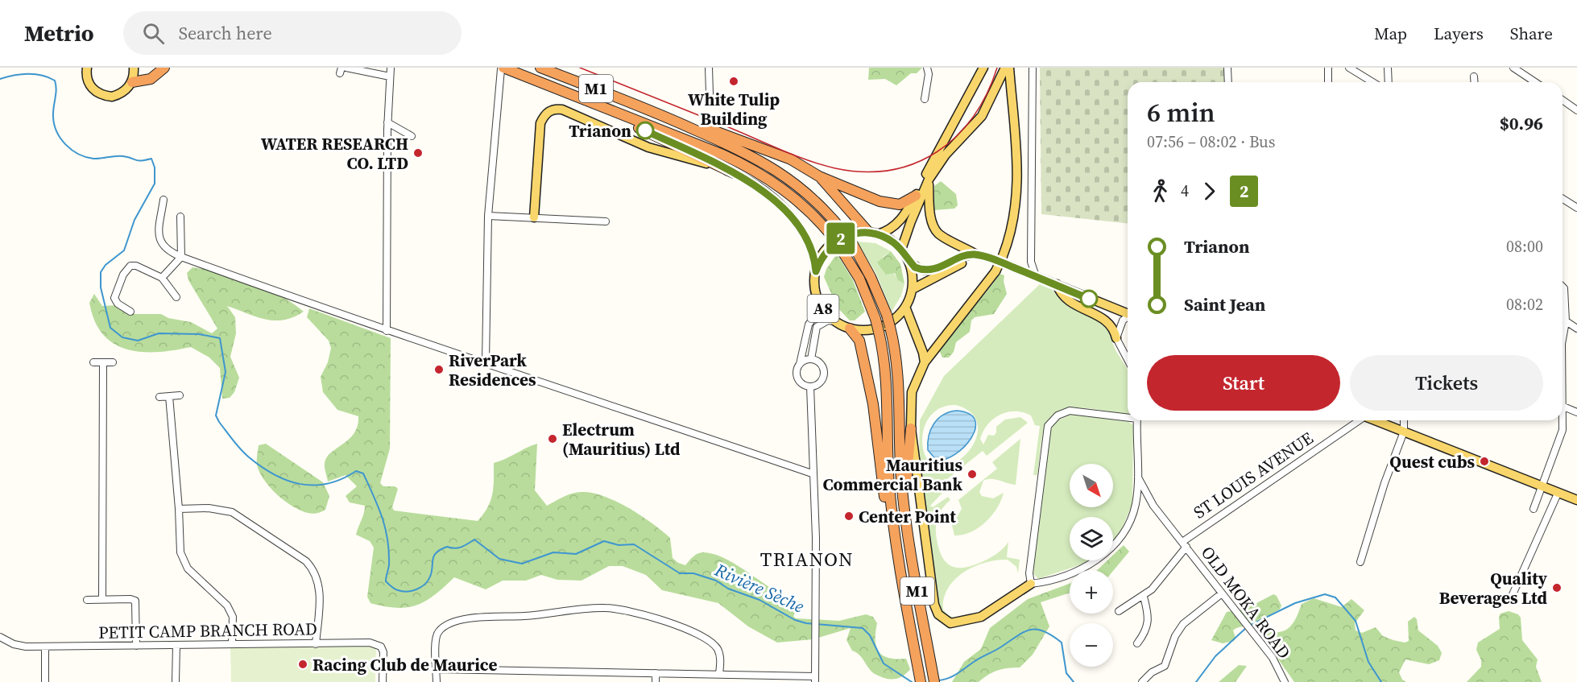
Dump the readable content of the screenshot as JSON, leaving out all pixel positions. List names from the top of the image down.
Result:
{
  "streets": {
    "highway": ["M1"],
    "main road": ["A8"],
    "street": ["ST LOUIS AVENUE", "OLD MOKA ROAD", "PETIT CAMP BRANCH ROAD"]
  },
  "crossings": [
    ["ST LOUIS AVENUE", "OLD MOKA ROAD"]
  ],
  "districts": ["TRIANON"],
  "water": ["Rivière Sèche"],
  "places": [
    "White Tulip Building",
    "Trianon",
    "WATER RESEARCH CO. LTD",
    "RiverPark Residences",
    "Electrum (Mauritius) Ltd",
    "Quest cubs",
    "Mauritius Commercial Bank",
    "Center Point",
    "Quality Beverages Ltd",
    "Racing Club de Maurice"
  ],
  "lines": ["bus line 2"],
  "north": "bottom right",
  "page": {
    "header": "Metrio",
    "search": "Search here",
    "nav": ["Map", "Layers", "Share"],
    "on_map": "2",
    "heading": ["6 min", "07:56 – 08:02 · Bus", "$0.96"],
    "legs": ["4", "2"],
    "list": [
      {
        "name": "Trianon",
        "value": "08:00"
      },
      {
        "name": "Saint Jean",
        "value": "08:02"
      }
    ],
    "buttons": ["Start", "Tickets"],
    "map_buttons": ["+", "−"]
  }
}
